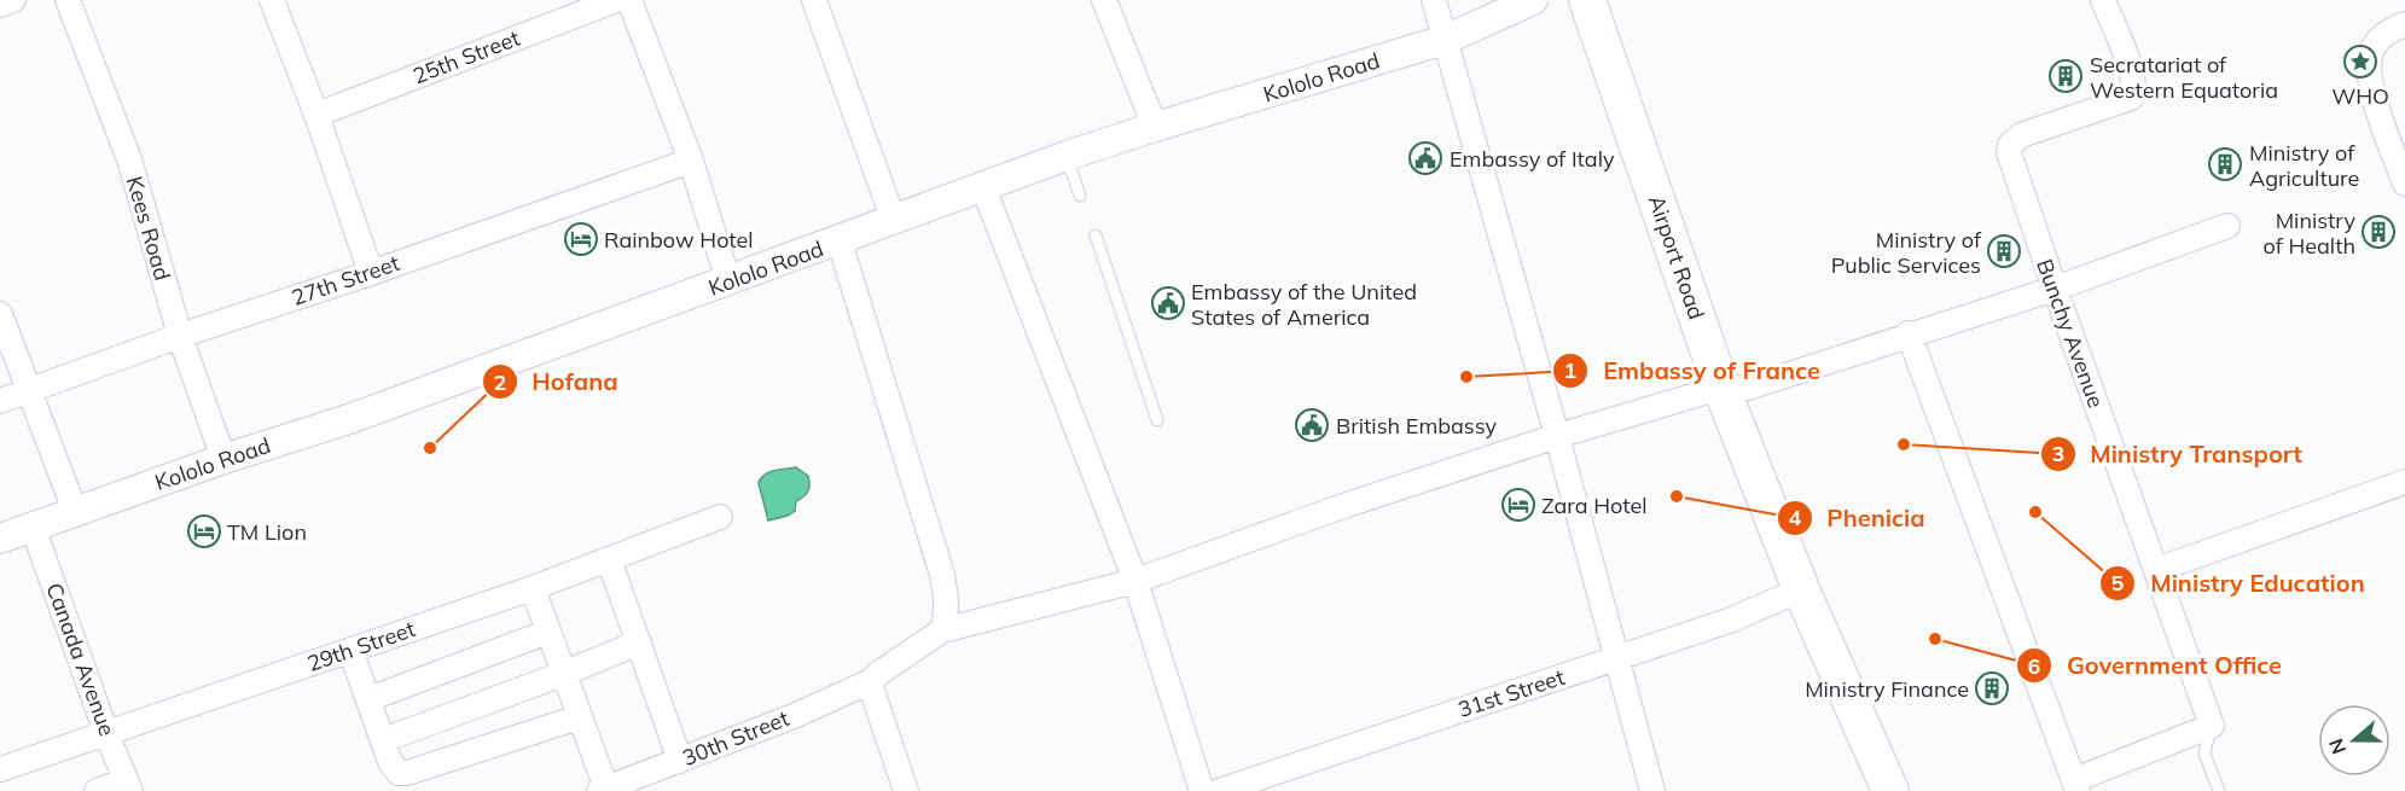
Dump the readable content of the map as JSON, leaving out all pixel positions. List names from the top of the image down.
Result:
{
  "streets": {
    "main road": ["Airport Road"],
    "street": [
      "25th Street",
      "Kololo Road",
      "Kees Road",
      "27th Street",
      "Bunchy Avenue",
      "29th Street",
      "Canada Avenue",
      "31st Street",
      "30th Street"
    ]
  },
  "crossings": [
    ["Kololo Road", "Kees Road"],
    ["Kololo Road", "Canada Avenue"],
    ["Kees Road", "27th Street"],
    ["Airport Road", "31st Street"],
    ["Airport Road", "30th Street"],
    ["Bunchy Avenue", "30th Street"],
    ["29th Street", "Canada Avenue"]
  ],
  "places": {
    "place": ["WHO"],
    "building": [
      "Secratariat of Western Equatoria",
      "Ministry of Agriculture",
      "Ministry of Health",
      "Ministry of Public Services",
      "Ministry Finance"
    ],
    "public building": ["Embassy of Italy", "Embassy of the United States of America", "British Embassy"],
    "hotel": ["Rainbow Hotel", "Zara Hotel", "TM Lion"],
    "other": [
      "Embassy of France",
      "Ministry Transport",
      "Hofana",
      "Phenicia",
      "Ministry Education",
      "Government Office"
    ]
  },
  "north": "left"
}
